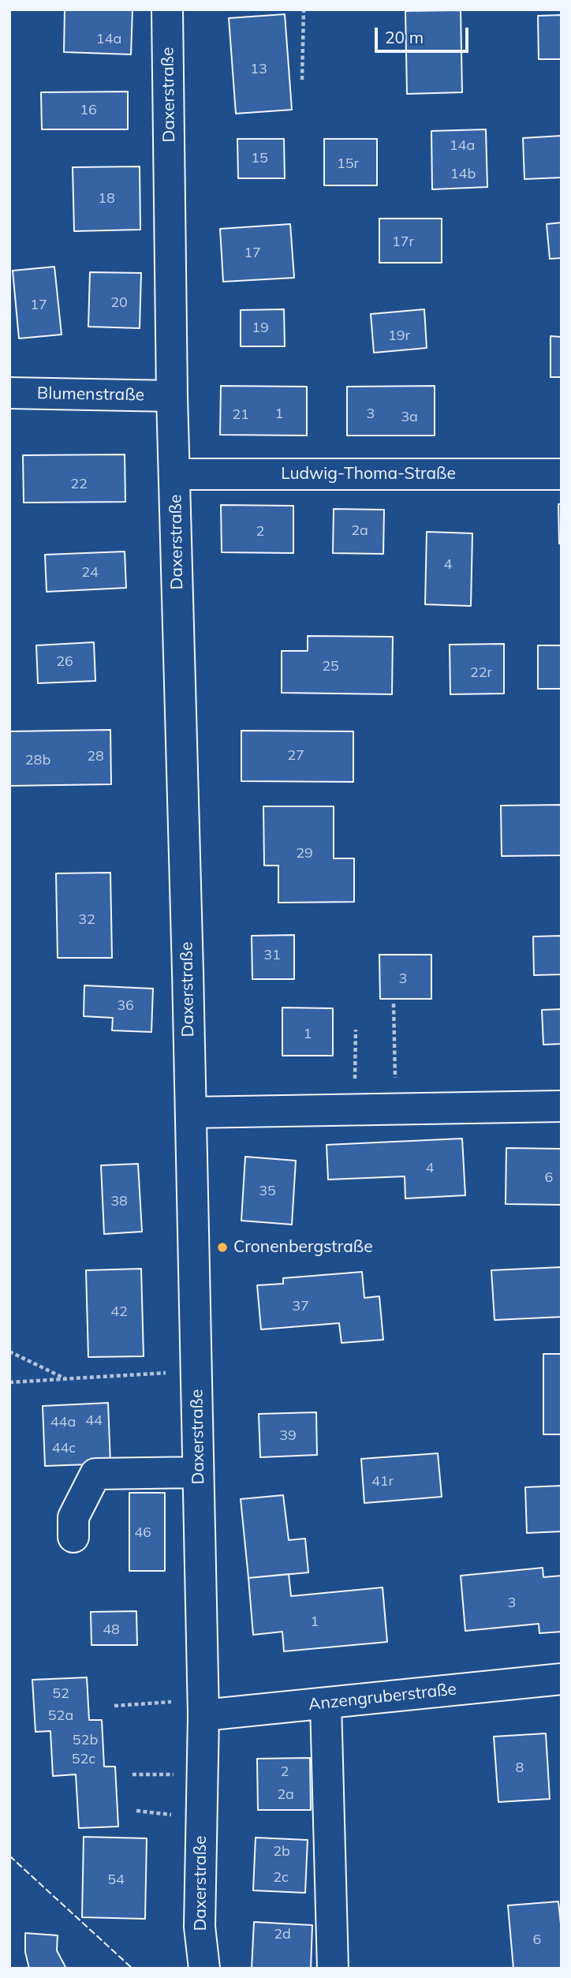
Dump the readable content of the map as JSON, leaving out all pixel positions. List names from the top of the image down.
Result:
{
  "streets": {
    "street": [
      "Daxerstraße",
      "Blumenstraße",
      "Ludwig-Thoma-Straße",
      "Anzengruberstraße"
    ]
  },
  "crossings": [
    ["Daxerstraße", "Blumenstraße"],
    ["Daxerstraße", "Ludwig-Thoma-Straße"],
    ["Daxerstraße", "Anzengruberstraße"]
  ],
  "places": ["Cronenbergstraße"],
  "house_numbers": [
    "14a",
    "13",
    "16",
    "14a",
    "15",
    "15r",
    "14b",
    "18",
    "17r",
    "17",
    "20",
    "17",
    "19",
    "19r",
    "1",
    "3",
    "21",
    "3a",
    "22",
    "2a",
    "2",
    "4",
    "24",
    "26",
    "25",
    "22r",
    "27",
    "28",
    "28b",
    "29",
    "32",
    "31",
    "3",
    "36",
    "1",
    "4",
    "6",
    "35",
    "38",
    "37",
    "42",
    "44",
    "44a",
    "39",
    "44c",
    "41r",
    "46",
    "3",
    "1",
    "48",
    "52",
    "52a",
    "52b",
    "52c",
    "8",
    "2",
    "2a",
    "2b",
    "2c",
    "54",
    "2d",
    "6"
  ],
  "scale_bar": "20 m"
}
